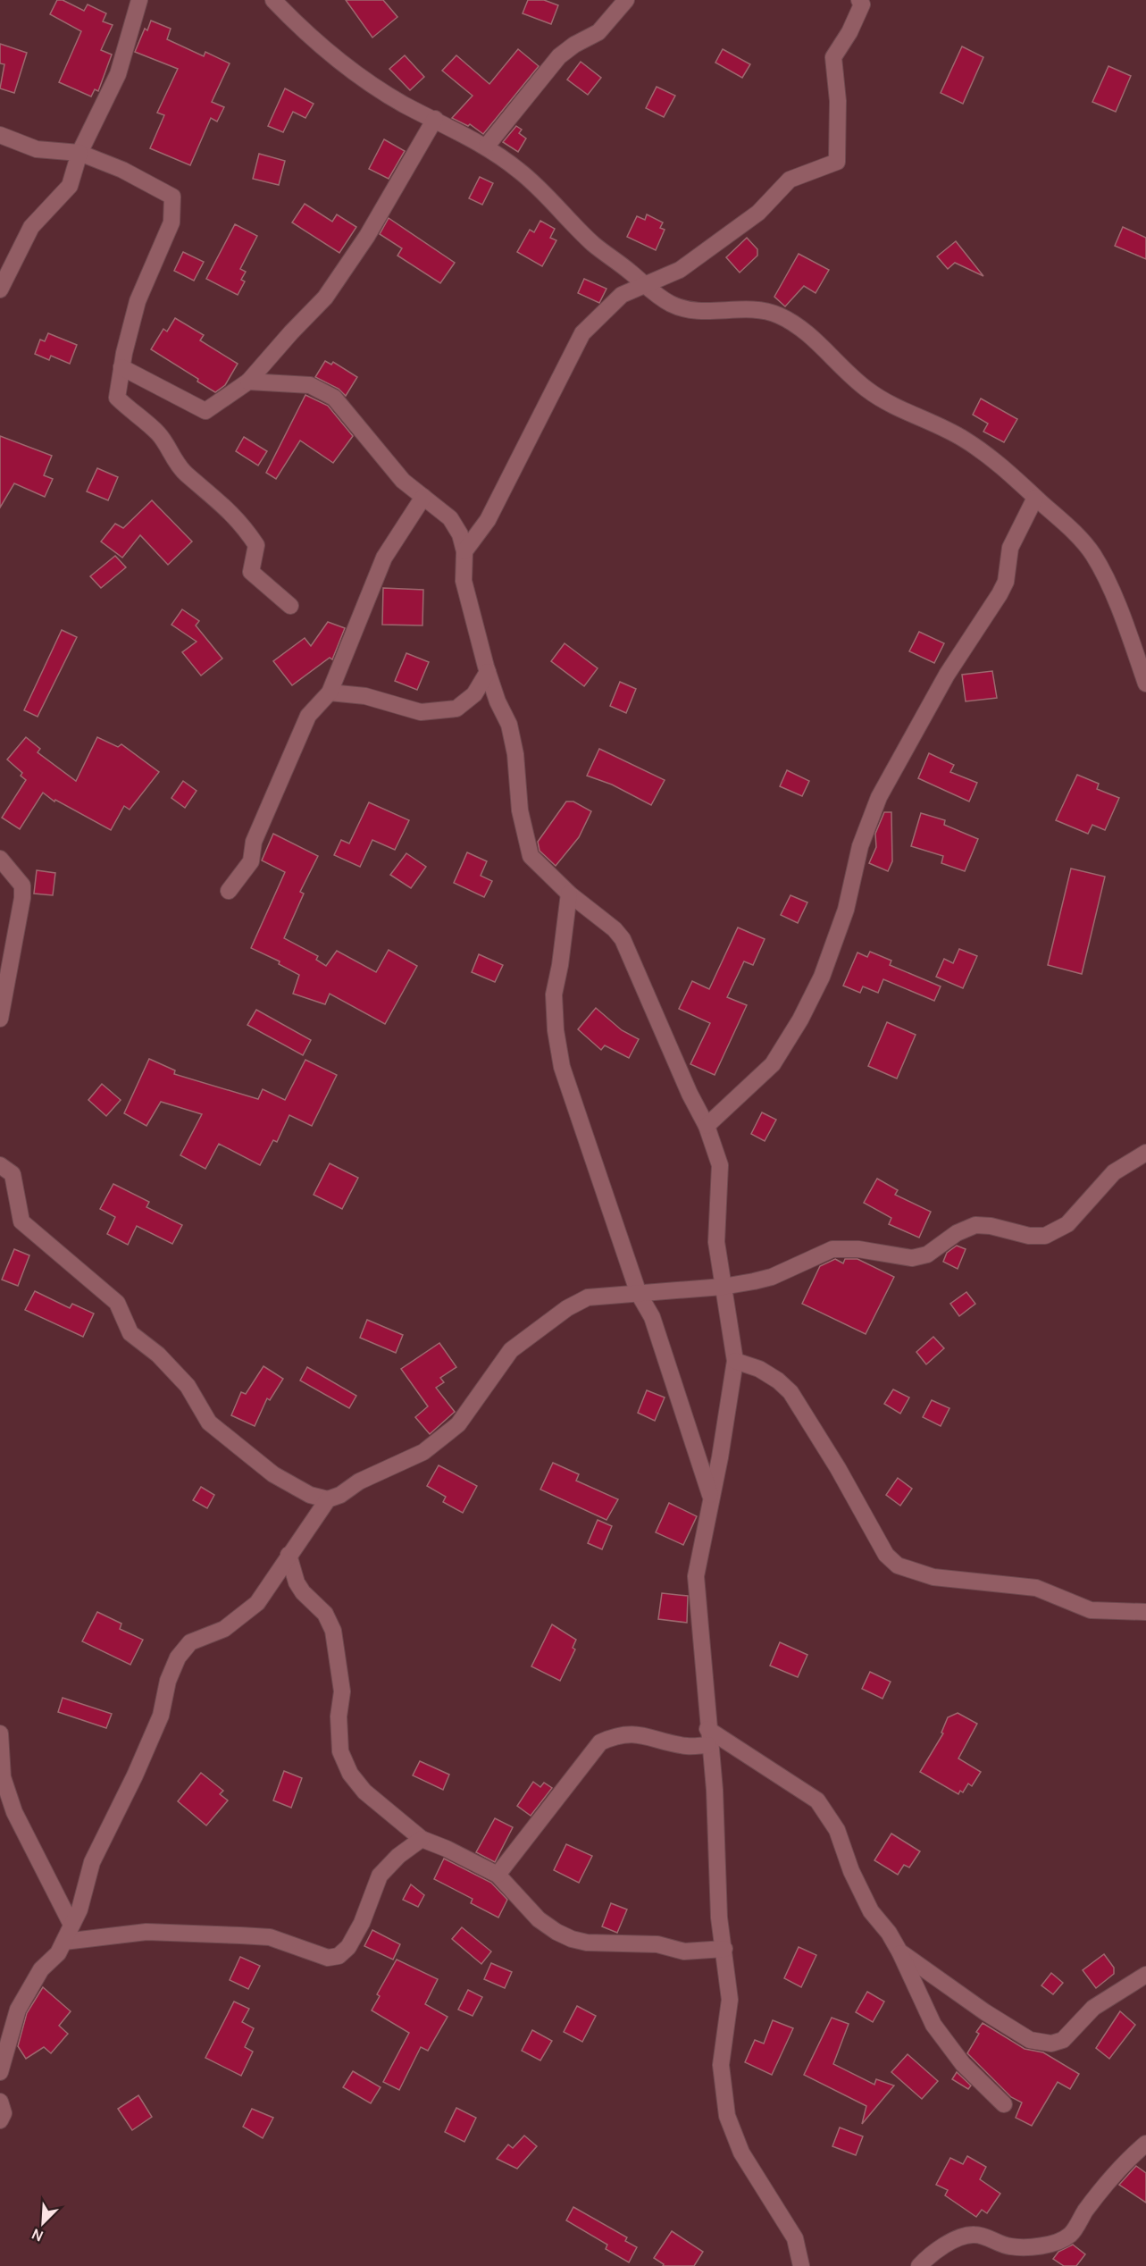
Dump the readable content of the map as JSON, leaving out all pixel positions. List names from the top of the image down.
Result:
{
  "north": "bottom left"
}
